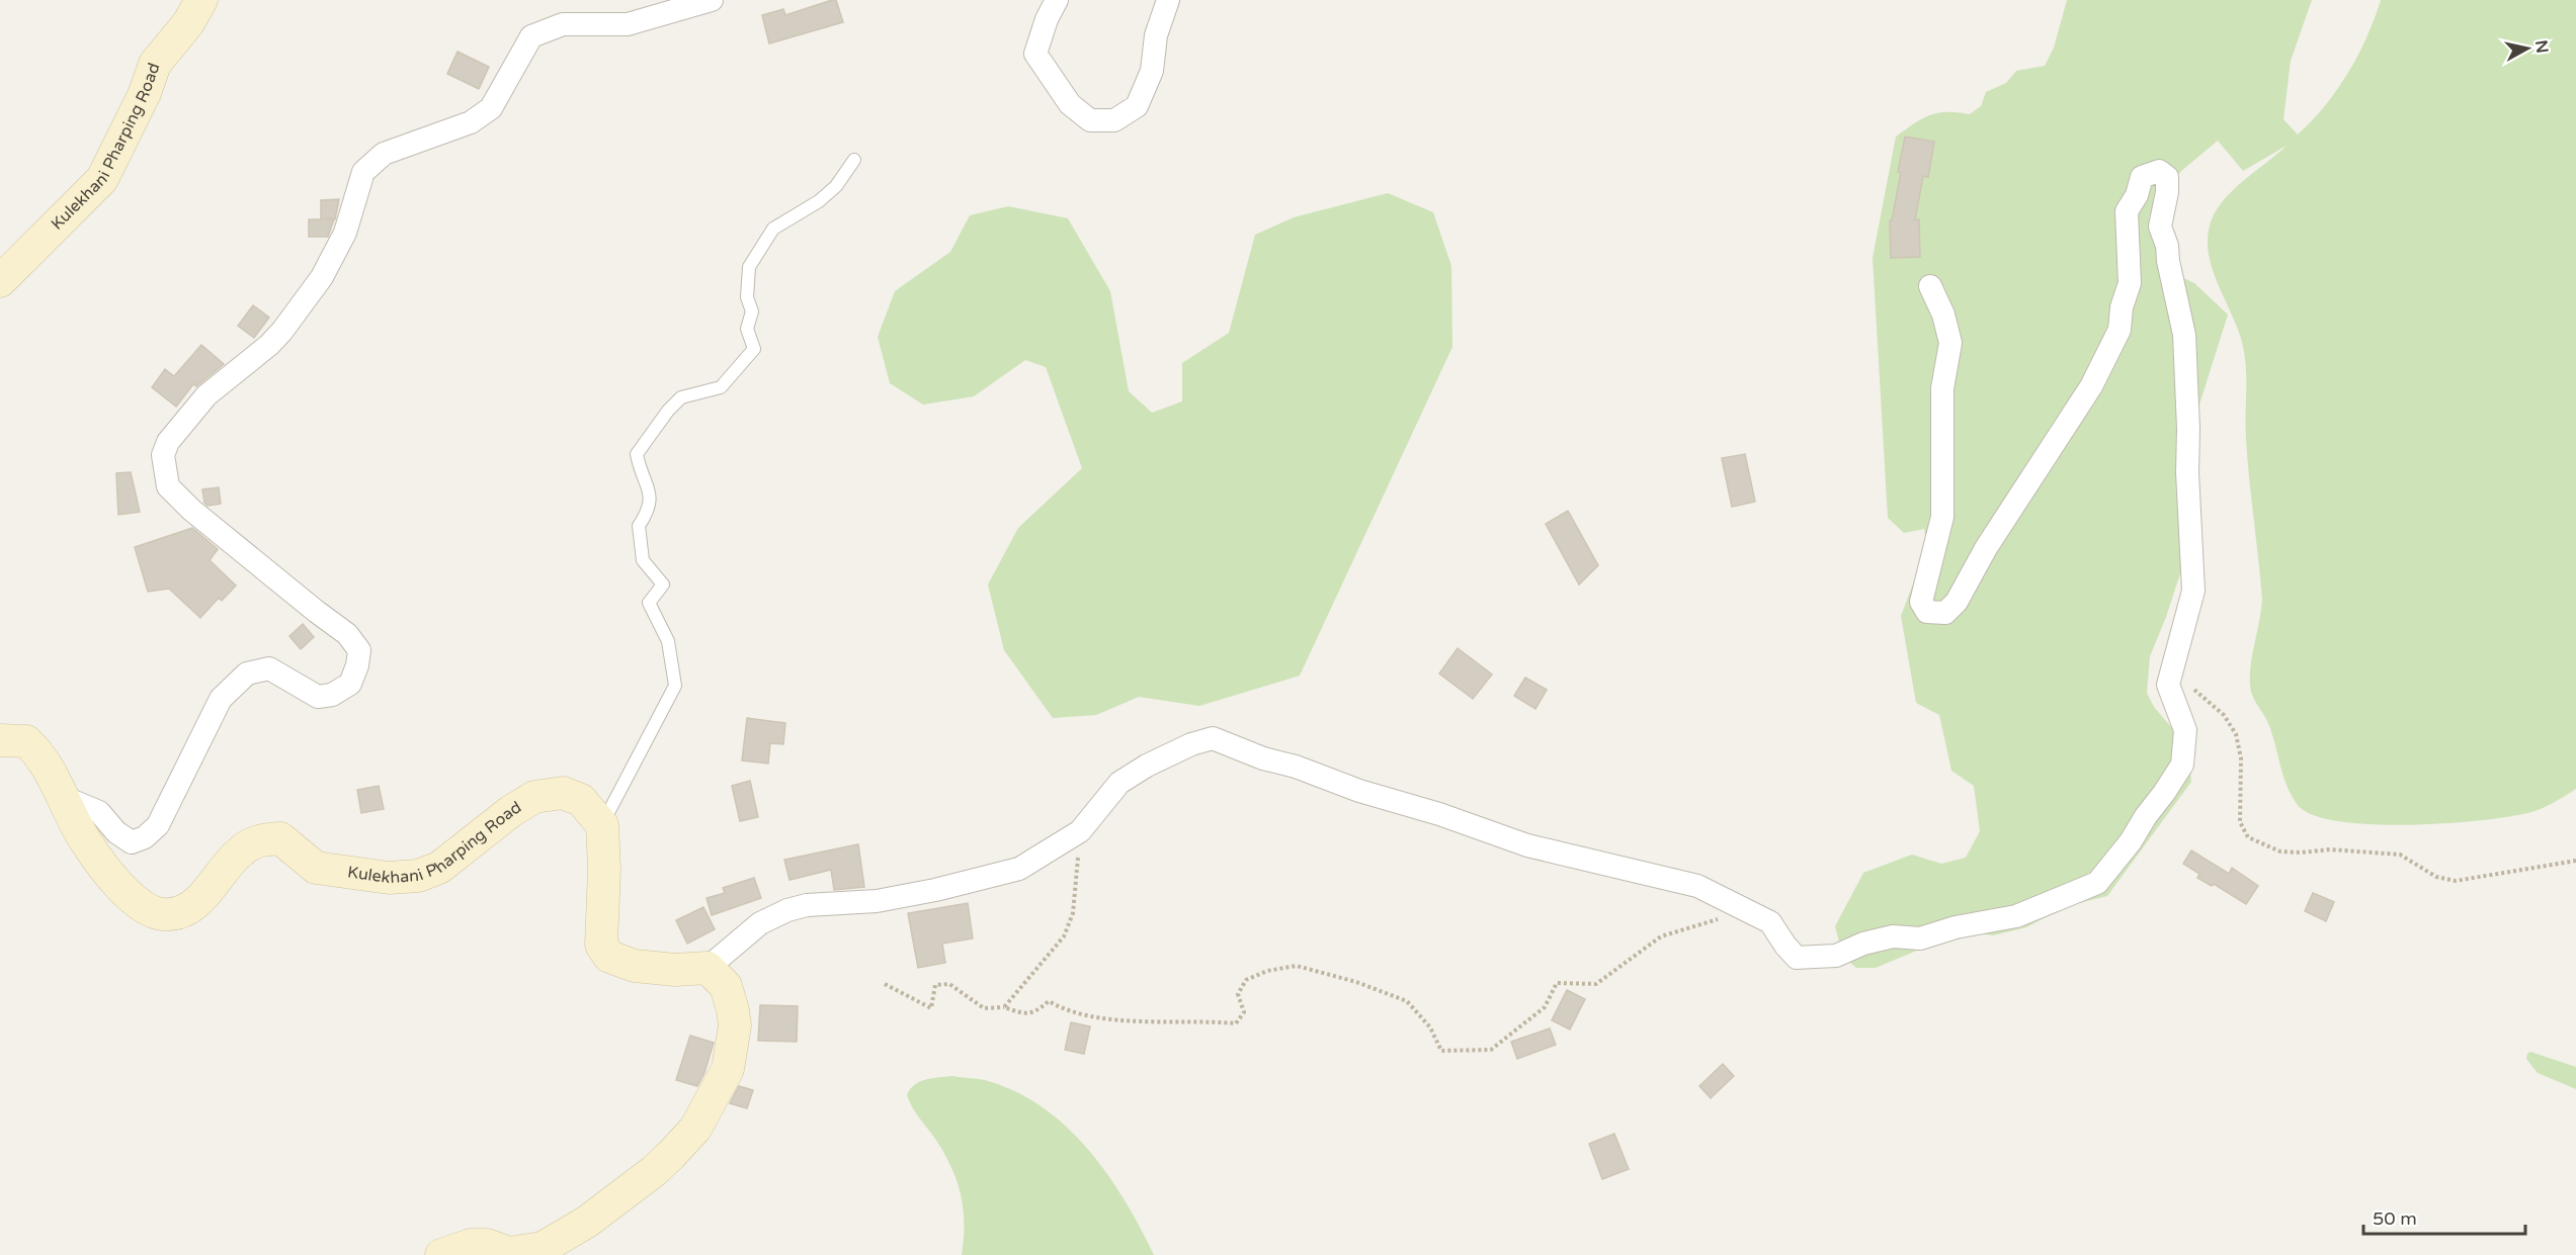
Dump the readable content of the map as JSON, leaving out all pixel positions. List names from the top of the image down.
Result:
{
  "streets": {
    "main road": ["Kulekhani Pharping Road"]
  },
  "scale_bar": "50 m",
  "north": "right"
}
